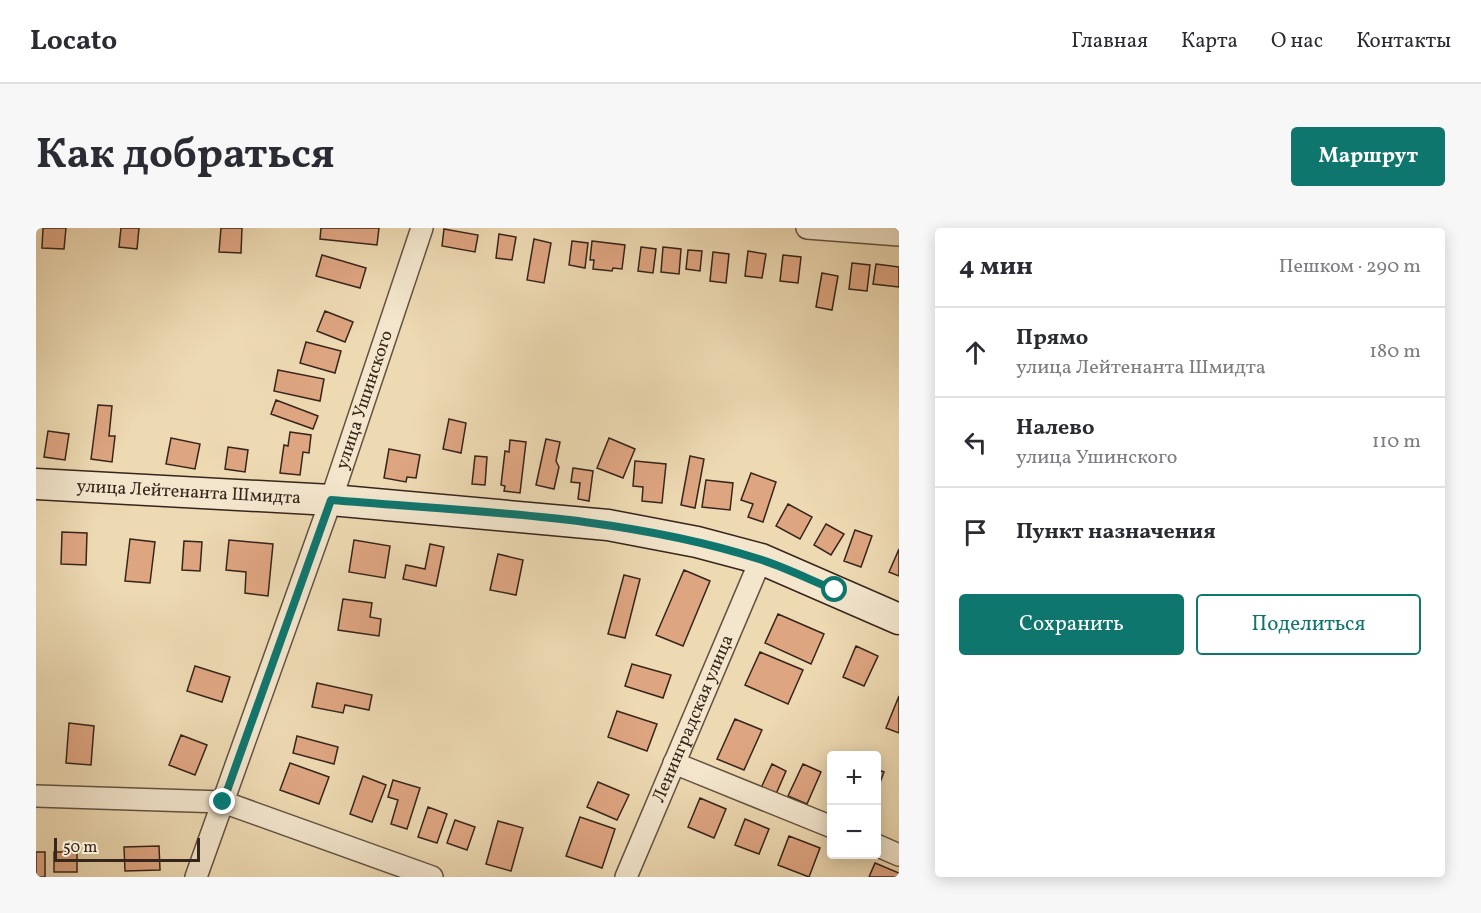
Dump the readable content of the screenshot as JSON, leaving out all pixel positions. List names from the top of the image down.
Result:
{
  "streets": {
    "main road": ["улица Лейтенанта Шмидта"],
    "street": ["улица Ушинского", "Ленинградская улица"]
  },
  "crossings": [
    ["улица Ушинского", "улица Лейтенанта Шмидта"],
    ["улица Лейтенанта Шмидта", "Ленинградская улица"]
  ],
  "scale_bar": "50 m",
  "page": {
    "header": "Locato",
    "nav": [
      "Главная",
      "Карта",
      "О нас",
      "Контакты"
    ],
    "title": "Как добраться",
    "buttons": [
      "Маршрут",
      ["Сохранить", "Поделиться"]
    ],
    "heading": ["4 мин", "Пешком · 290 m"],
    "list": [
      ["Прямо", "улица Лейтенанта Шмидта", "180 m"],
      ["Налево", "улица Ушинского", "110 m"],
      "Пункт назначения"
    ],
    "map_buttons": ["+", "−"],
    "scale": "50 m"
  }
}
